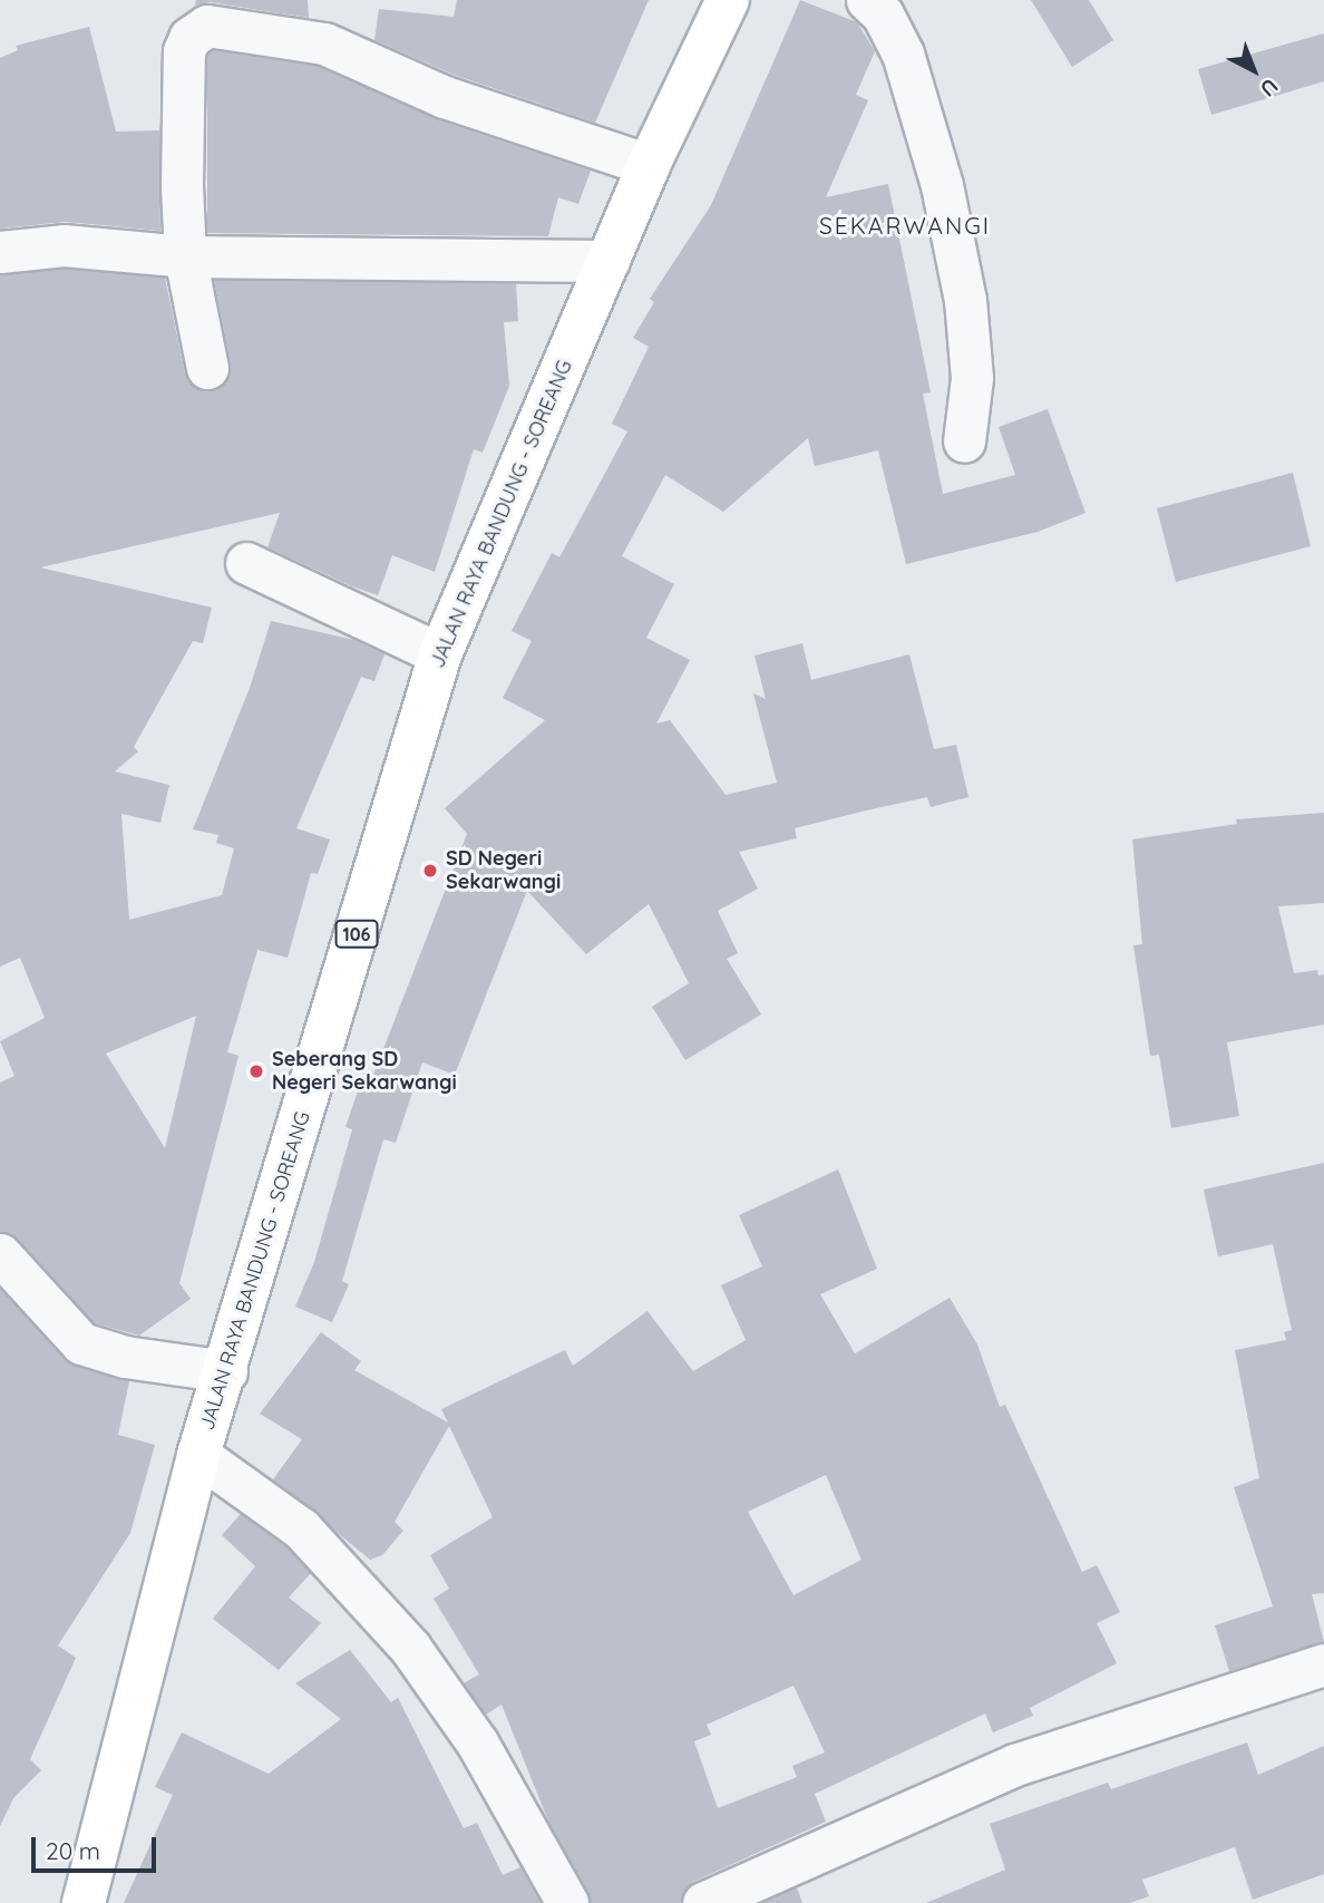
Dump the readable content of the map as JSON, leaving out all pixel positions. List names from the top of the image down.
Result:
{
  "streets": {
    "main road": ["JALAN RAYA BANDUNG - SOREANG", "106"]
  },
  "districts": ["SEKARWANGI"],
  "places": ["SD Negeri Sekarwangi", "Seberang SD Negeri Sekarwangi"],
  "scale_bar": "20 m",
  "north": "bottom right"
}
